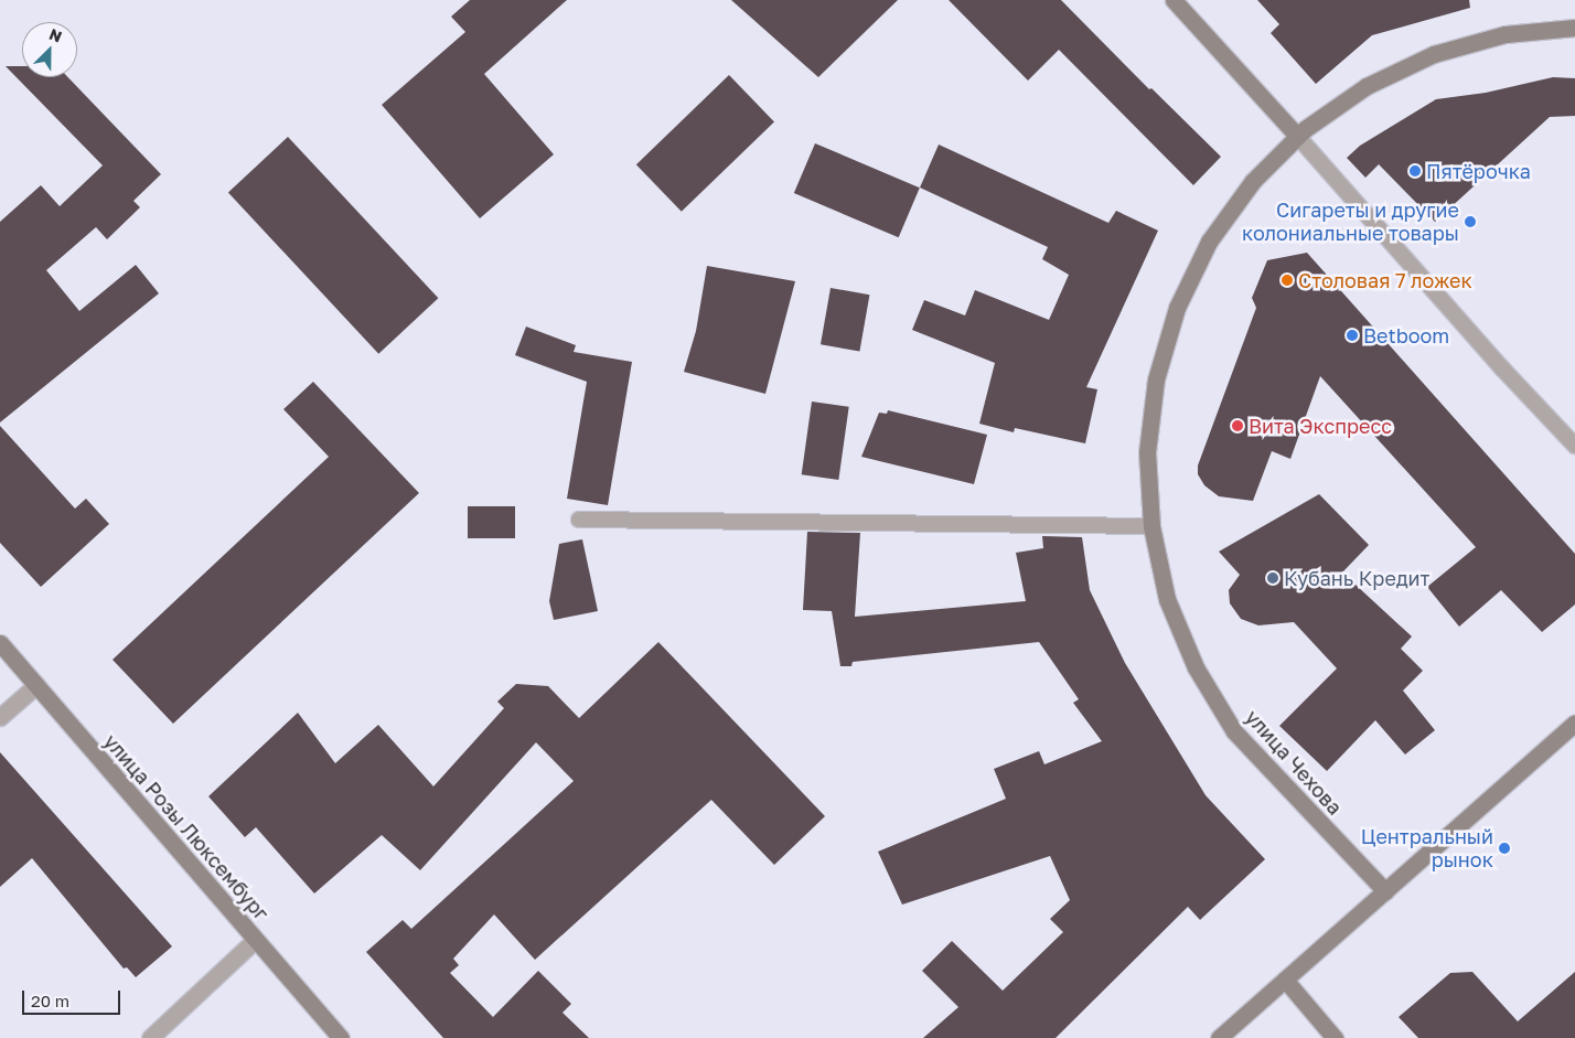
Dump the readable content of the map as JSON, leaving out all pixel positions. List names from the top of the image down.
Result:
{
  "streets": {
    "main road": ["улица Чехова", "улица Розы Люксембург"]
  },
  "places": [
    "Пятёрочка",
    "Сигареты и другие колониальные товары",
    "Столовая 7 ложек",
    "Betboom",
    "Вита Экспресс",
    "Кубань Кредит",
    "Центральный рынок"
  ],
  "scale_bar": "20 m",
  "north": "top right"
}
